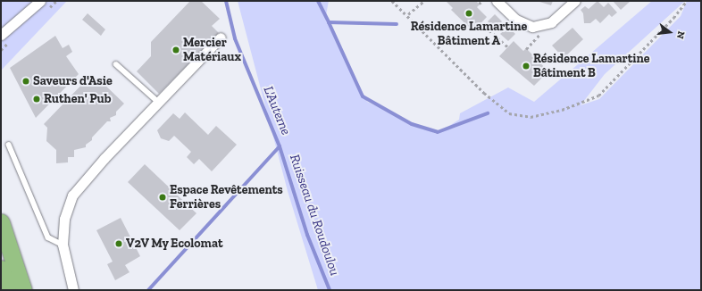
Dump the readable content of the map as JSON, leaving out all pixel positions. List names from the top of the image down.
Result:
{
  "water": ["L'Auterne", "Ruisseau du Roudoulou"],
  "places": [
    "Résidence Lamartine Bâtiment A",
    "Mercier Matériaux",
    "Résidence Lamartine Bâtiment B",
    "Saveurs d'Asie",
    "Ruthen' Pub",
    "Espace Revêtements Ferrières",
    "V2V My Ecolomat"
  ],
  "north": "right"
}
